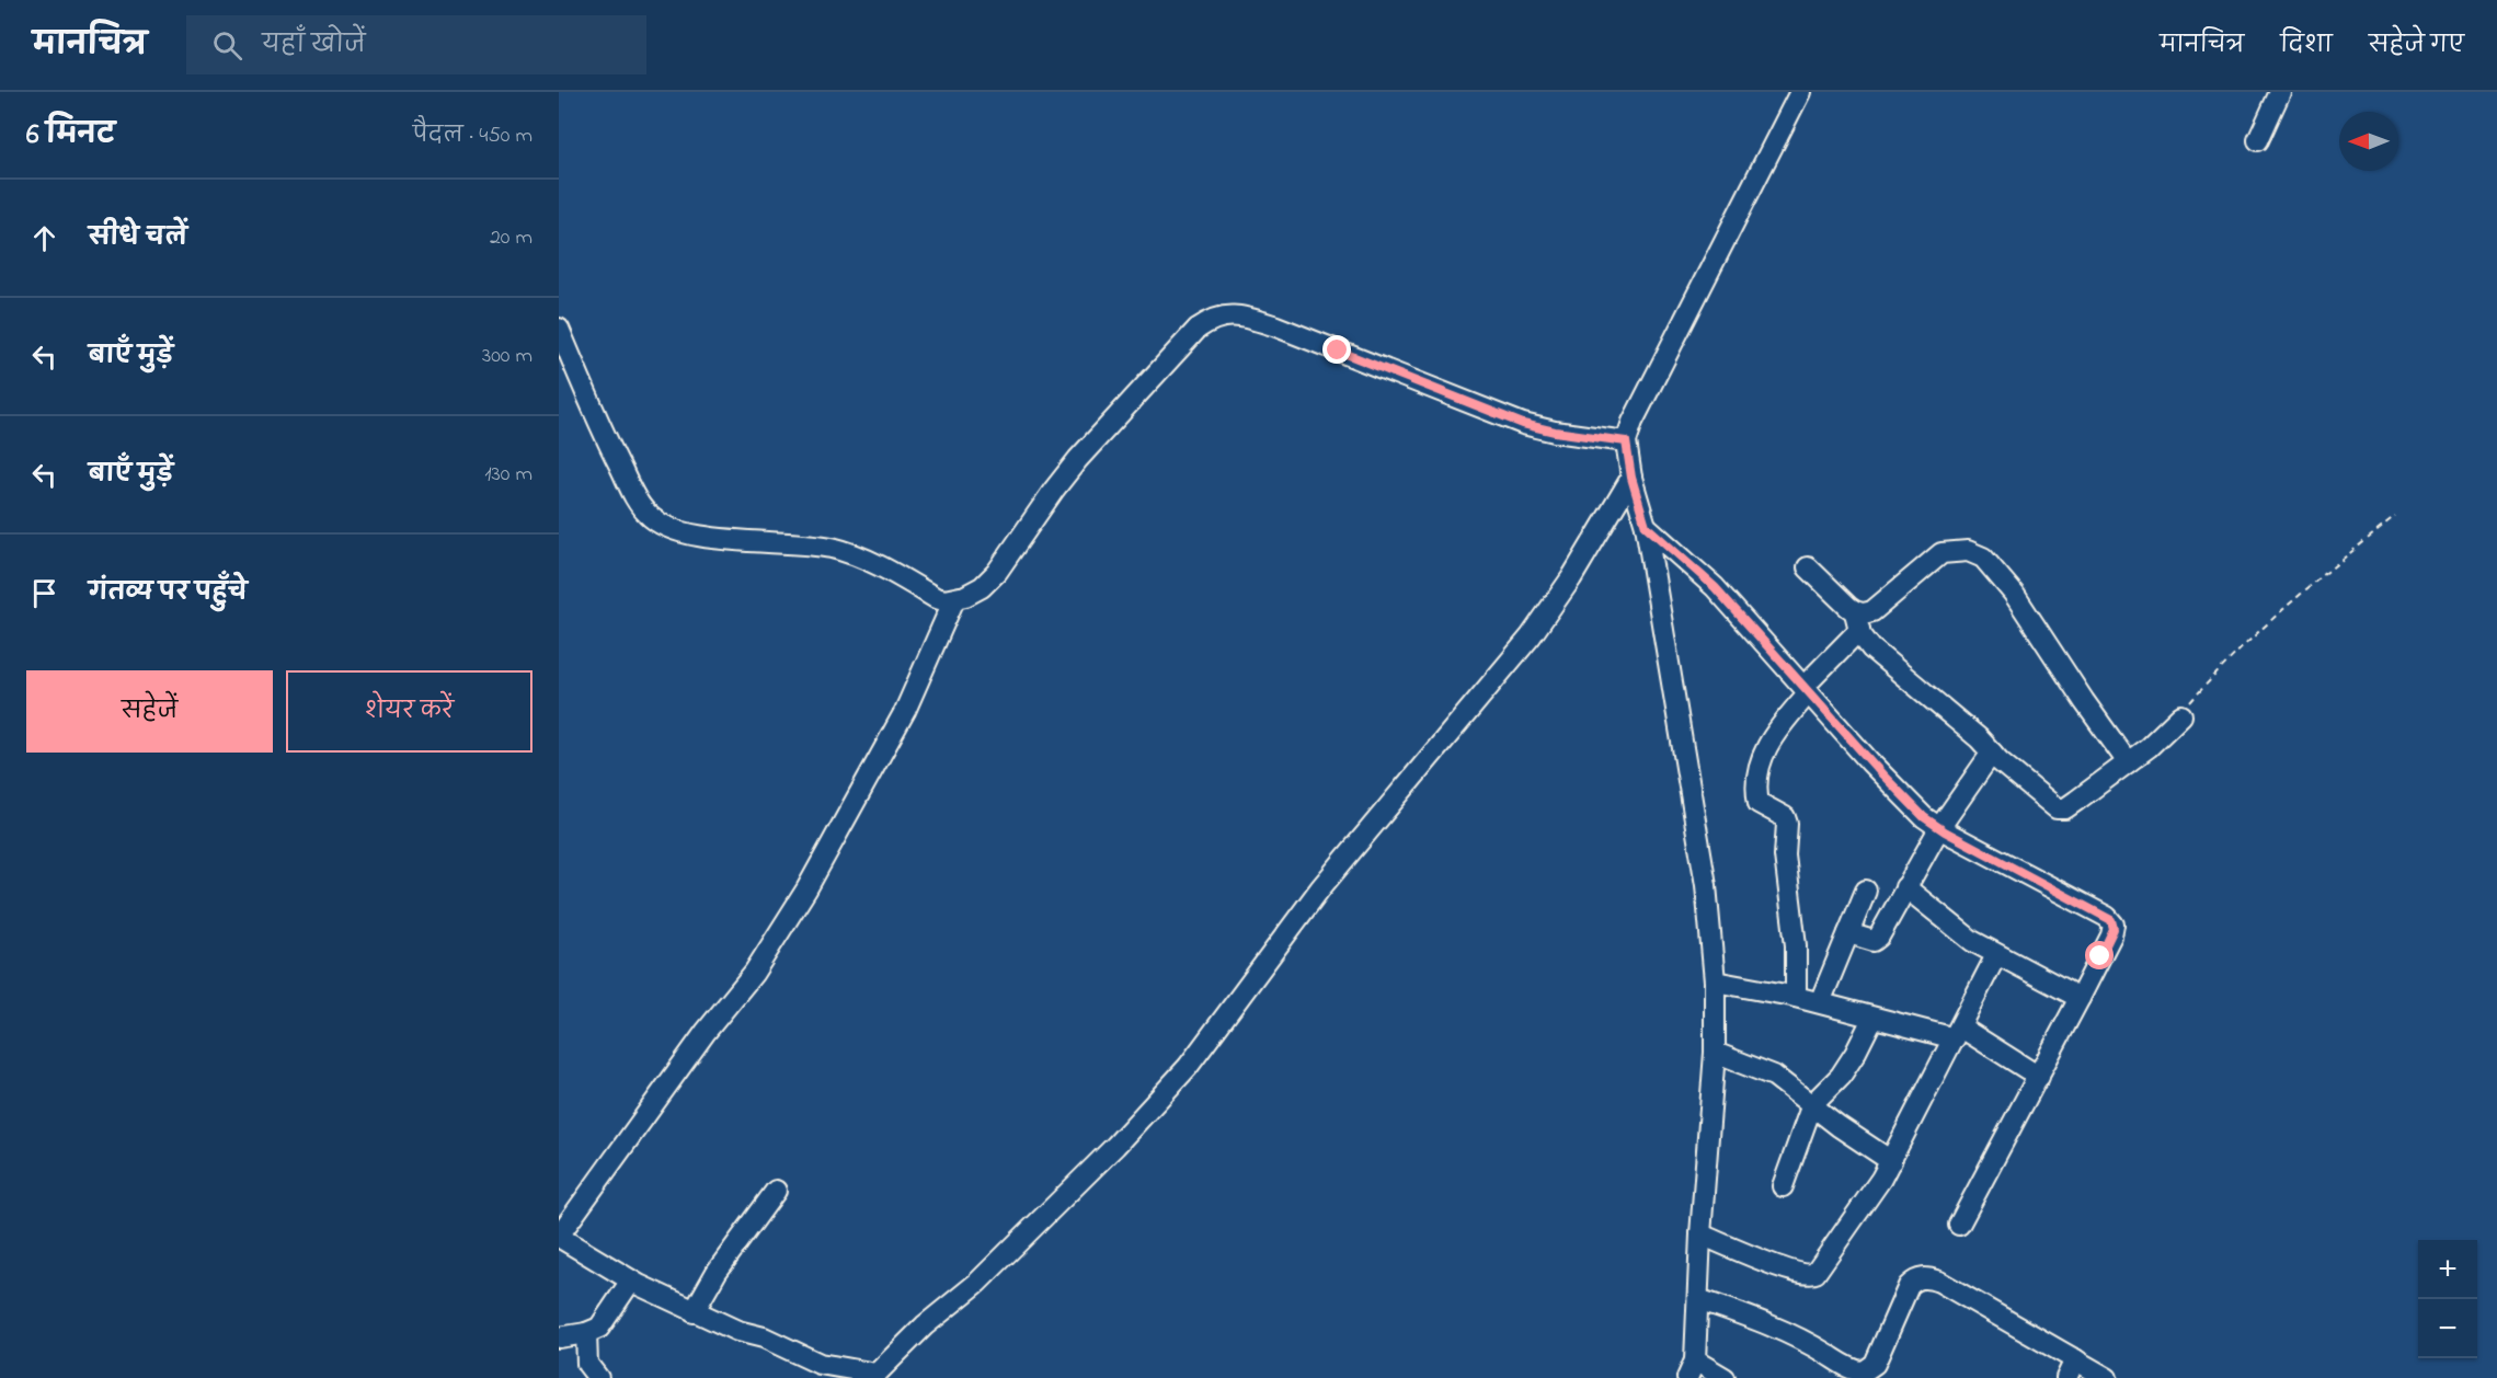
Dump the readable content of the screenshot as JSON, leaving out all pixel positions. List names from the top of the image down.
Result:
{
  "north": "left",
  "page": {
    "header": "मानचित्र",
    "search": "यहाँ खोजें",
    "nav": ["मानचित्र", "दिशा", "सहेजे गए"],
    "heading": ["6 मिनट", "पैदल · 450 m"],
    "list": [
      ["सीधे चलें", "20 m"],
      ["बाएँ मुड़ें", "300 m"],
      ["बाएँ मुड़ें", "130 m"],
      "गंतव्य पर पहुँचे"
    ],
    "buttons": ["सहेजें", "शेयर करें"],
    "map_buttons": ["+", "−"]
  }
}
